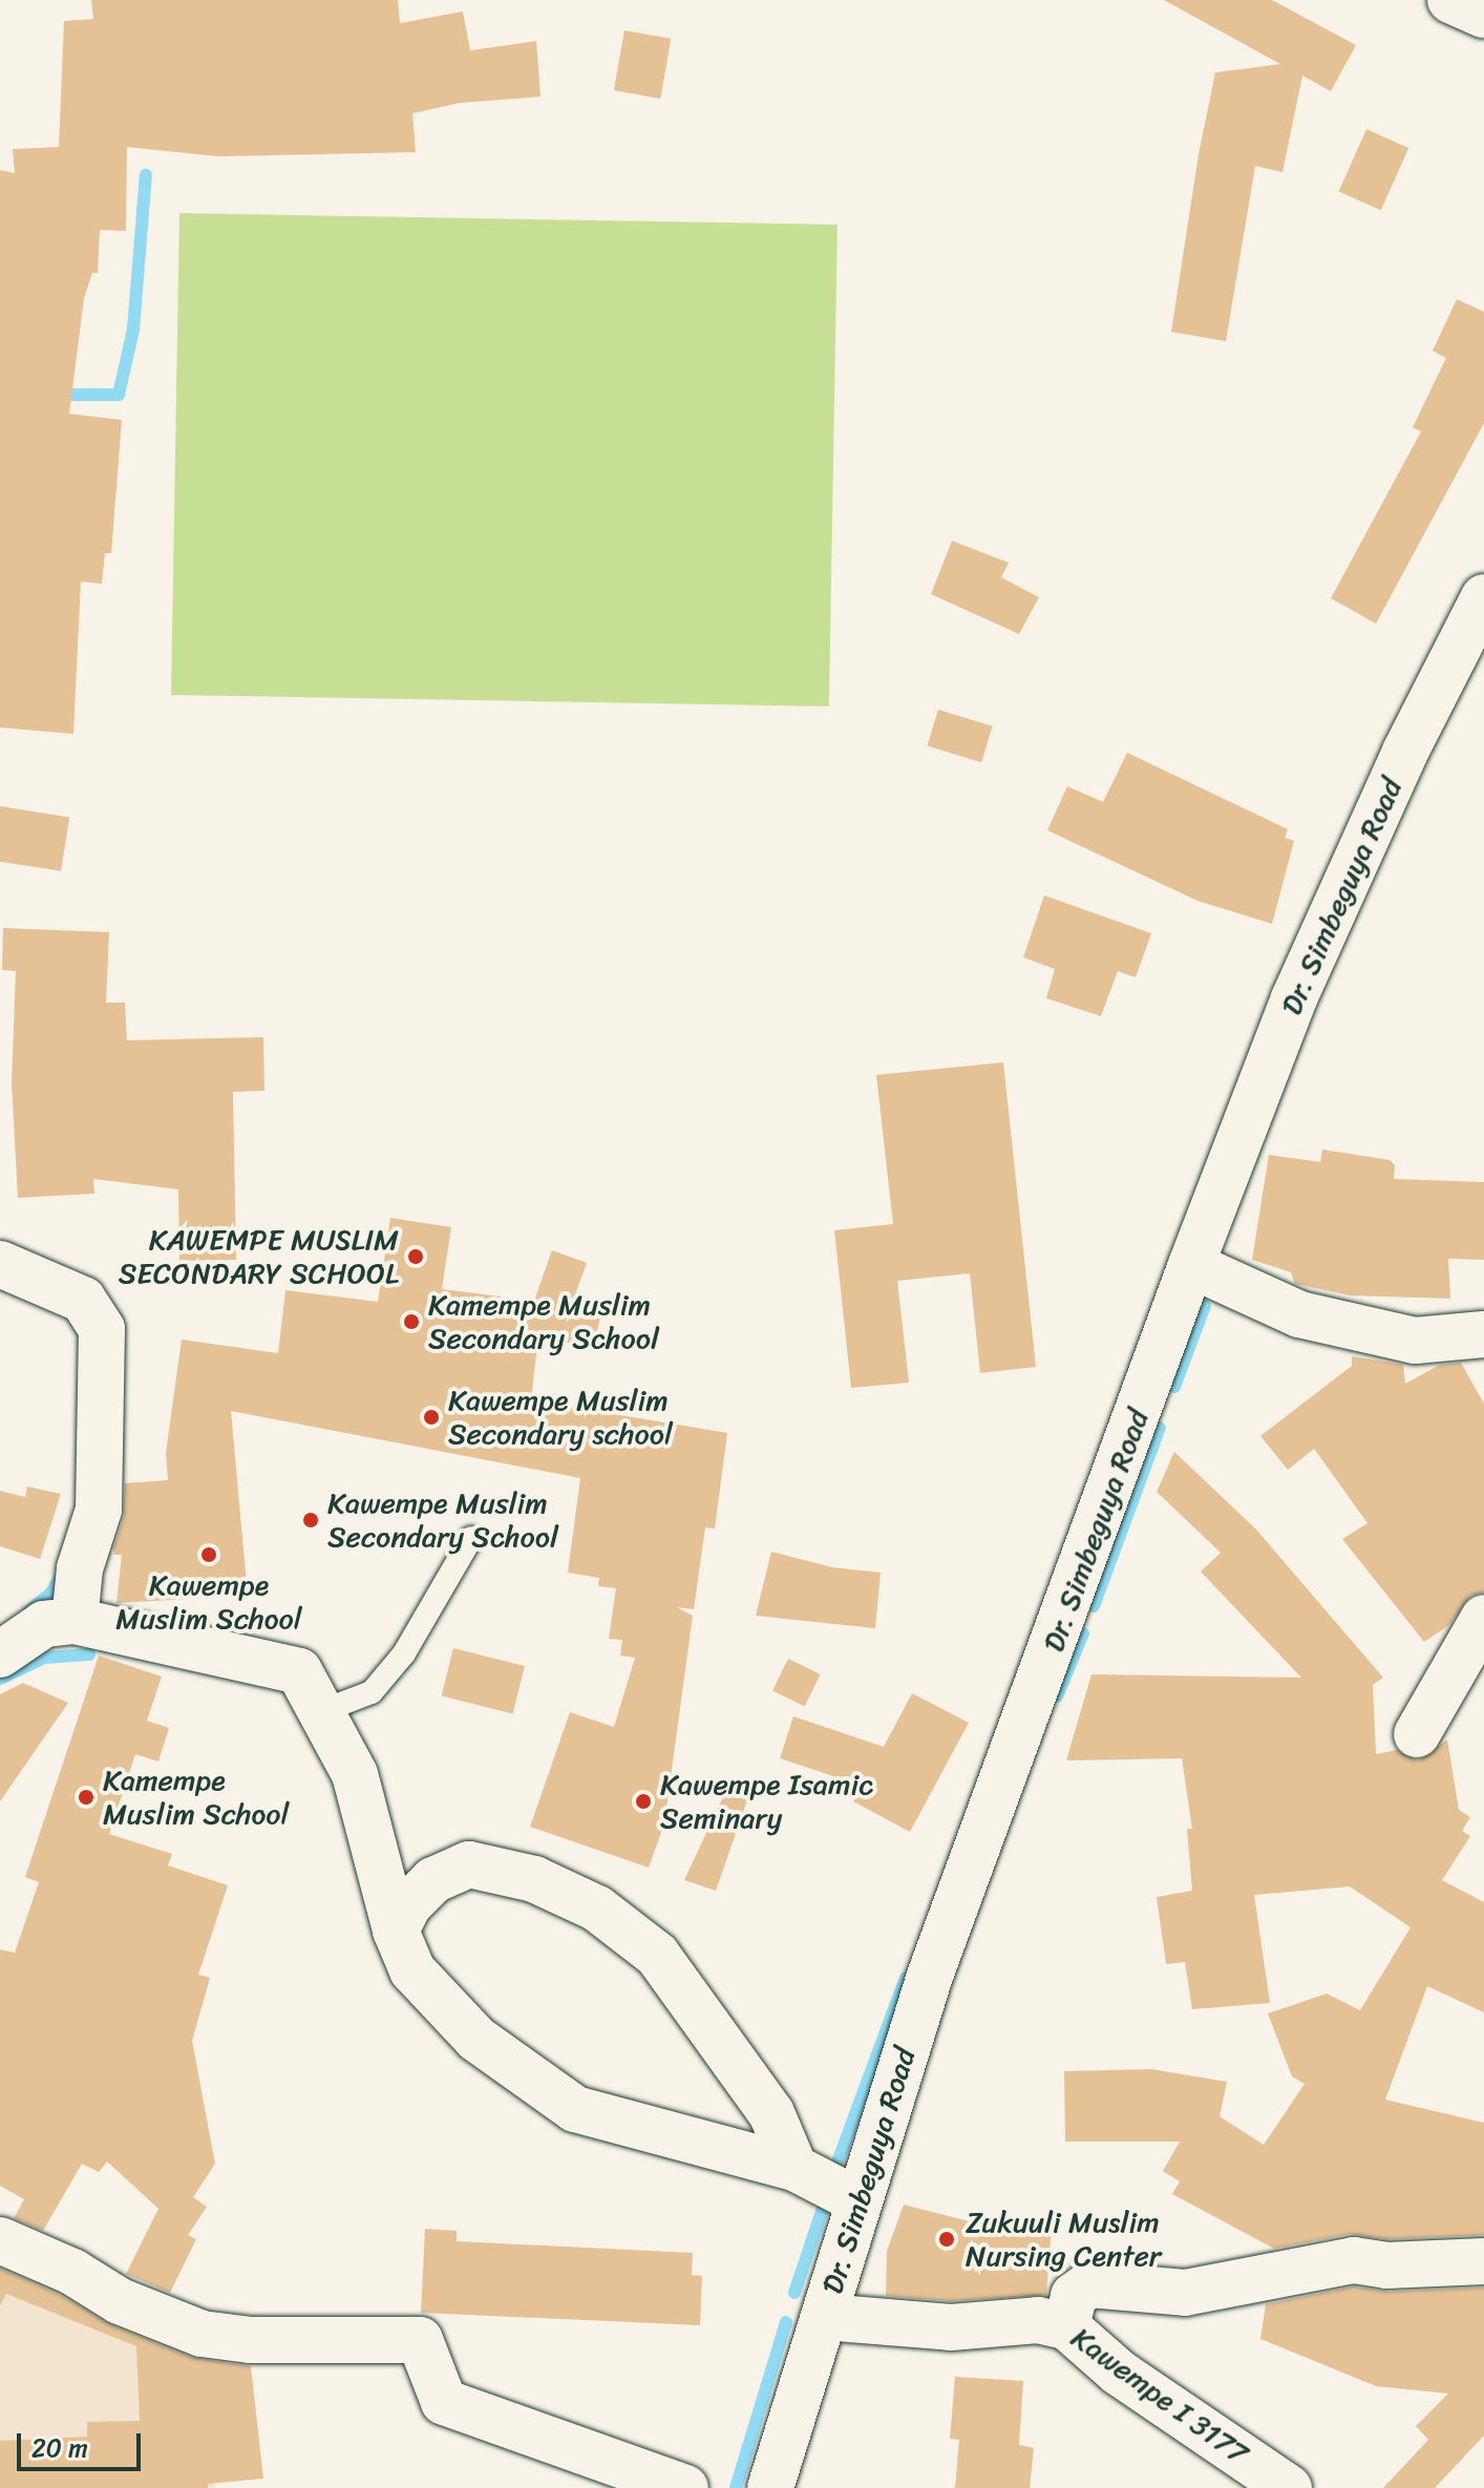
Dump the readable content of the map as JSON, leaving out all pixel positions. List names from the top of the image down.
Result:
{
  "streets": {
    "street": ["Dr. Simbeguya Road", "Kawempe I 3177"]
  },
  "crossings": [
    ["Dr. Simbeguya Road", "Kawempe I 3177"]
  ],
  "places": [
    "KAWEMPE MUSLIM SECONDARY SCHOOL",
    "Kamempe Muslim Secondary School",
    "Kawempe Muslim Secondary school",
    "Kawempe Muslim Secondary School",
    "Kawempe Muslim School",
    "Kamempe Muslim School",
    "Kawempe Isamic Seminary",
    "Zukuuli Muslim Nursing Center"
  ],
  "scale_bar": "20 m"
}
